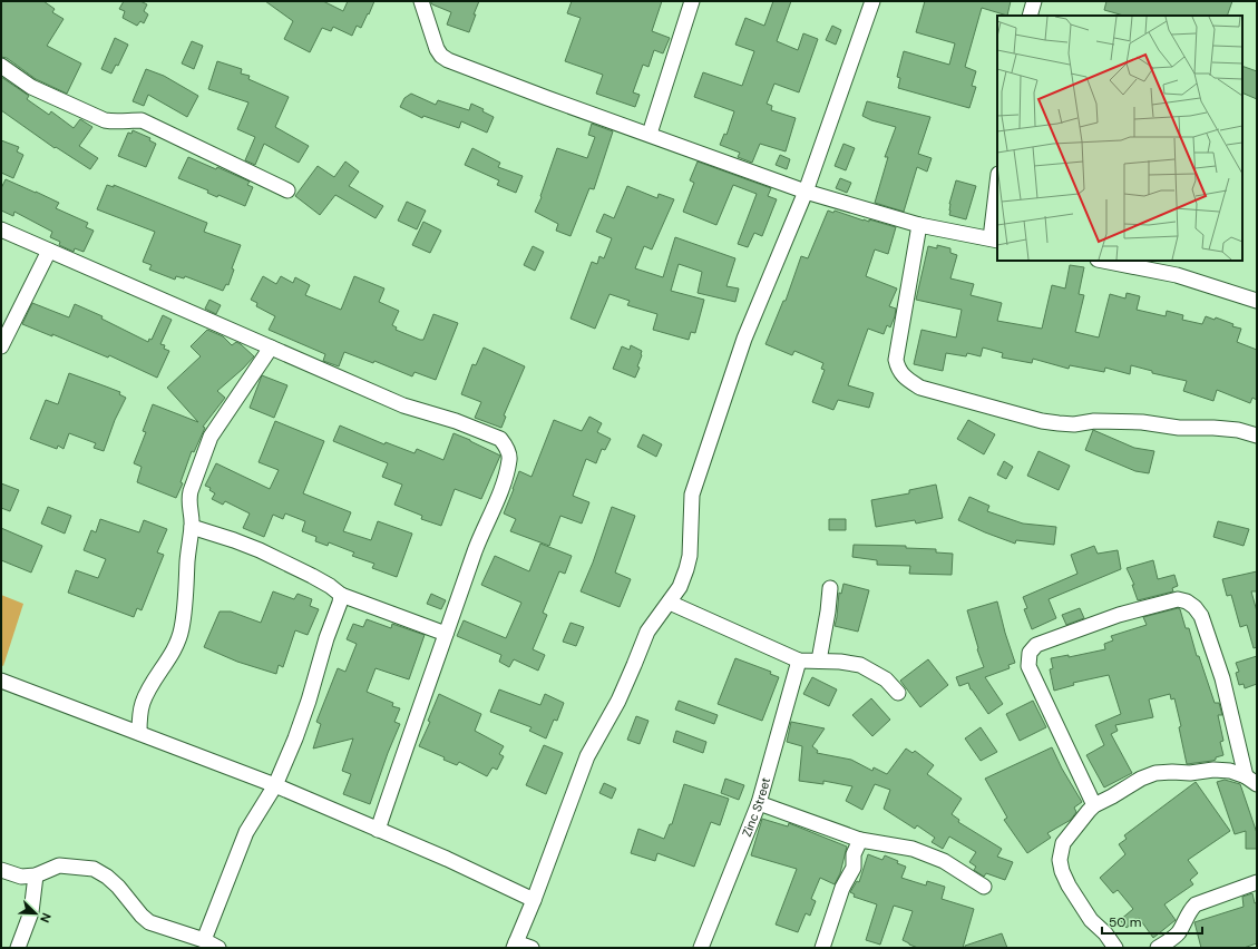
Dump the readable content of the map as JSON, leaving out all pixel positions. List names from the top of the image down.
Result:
{
  "streets": {
    "street": ["Zinc Street"]
  },
  "scale_bar": "50 m",
  "north": "bottom right"
}
